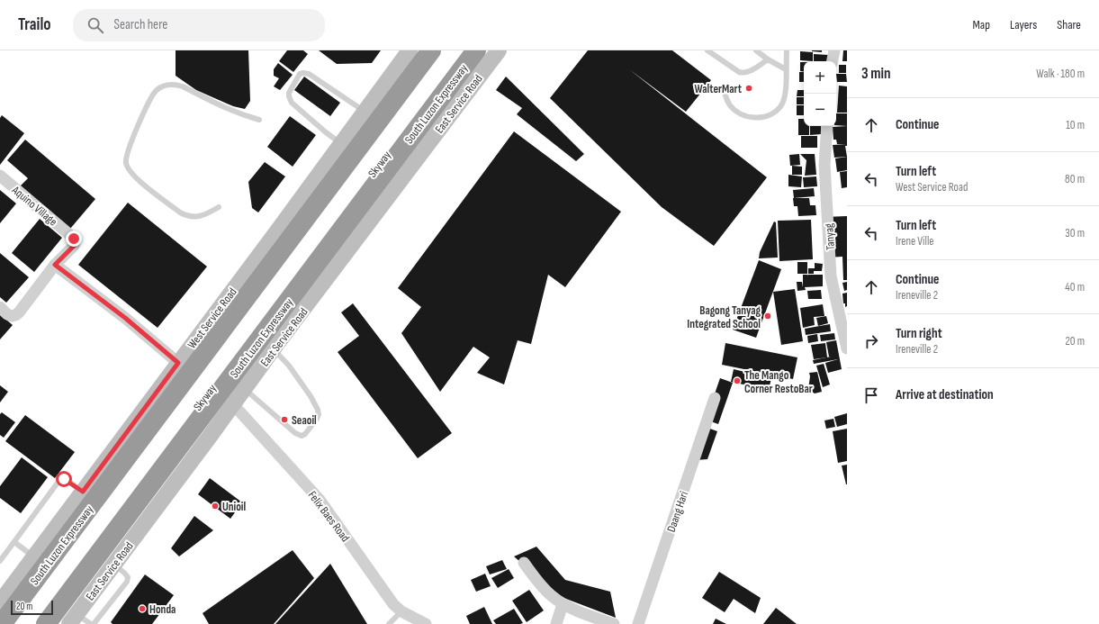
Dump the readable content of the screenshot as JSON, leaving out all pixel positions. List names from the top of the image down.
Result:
{
  "streets": {
    "highway": ["South Luzon Expressway", "Skyway"],
    "main road": ["East Service Road", "West Service Road"],
    "street": [
      "Aquino Village",
      "Tanyag",
      "Daang Hari",
      "Felix Baes Road"
    ]
  },
  "crossings": [
    ["East Service Road", "Felix Baes Road"]
  ],
  "places": [
    "WalterMart",
    "Bagong Tanyag Integrated School",
    "The Mango Corner RestoBar",
    "Seaoil",
    "Unioil",
    "Honda"
  ],
  "scale_bar": "20 m",
  "page": {
    "header": "Trailo",
    "search": "Search here",
    "nav": ["Map", "Layers", "Share"],
    "heading": ["3 min", "Walk · 180 m"],
    "map_buttons": ["+", "−"],
    "list": [
      ["Continue", "10 m"],
      ["Turn left", "West Service Road", "80 m"],
      ["Turn left", "Irene Ville", "30 m"],
      ["Continue", "Ireneville 2", "40 m"],
      ["Turn right", "Ireneville 2", "20 m"],
      "Arrive at destination"
    ],
    "scale": "20 m"
  }
}
